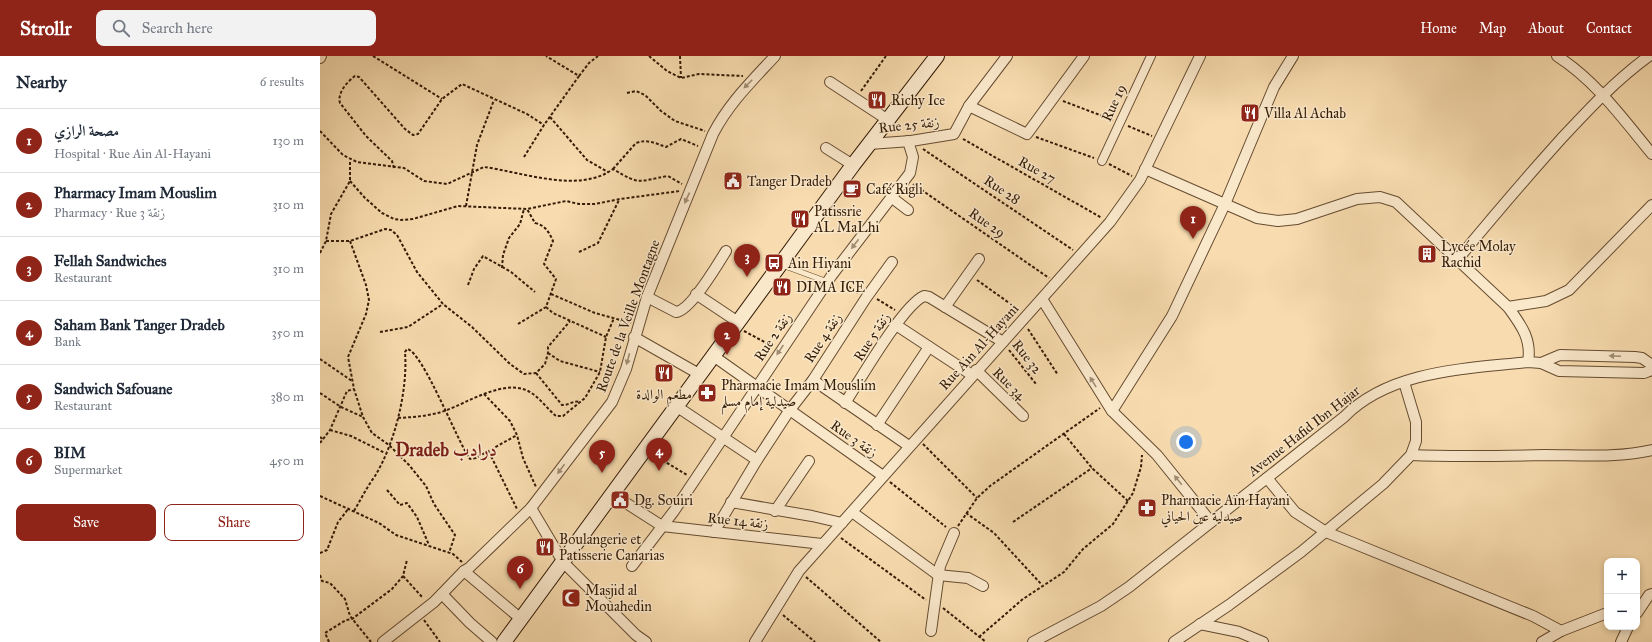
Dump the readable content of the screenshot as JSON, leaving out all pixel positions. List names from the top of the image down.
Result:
{
  "streets": {
    "street": [
      "Rue 19",
      "Rue 25 زنقة",
      "Route de la Veille Montagne",
      "Rue 2 زنقة",
      "Rue 5 زنقة",
      "Rue 4 زنقة",
      "Rue Ain Al-Hayani",
      "Rue 34",
      "Avenue Hafid Ibn Hajar",
      "Rue 3 زنقة",
      "Rue 14 زنقة"
    ],
    "path": [
      "Rue 27",
      "Rue 28",
      "Rue 29",
      "Rue 32"
    ]
  },
  "crossings": [
    ["Rue 25 زنقة", "Rue 27"],
    ["Rue 25 زنقة", "Rue 28"],
    ["Rue 25 زنقة", "Rue 2 زنقة"],
    ["Rue 27", "Rue Ain Al-Hayani"],
    ["Rue 28", "Rue 2 زنقة"],
    ["Rue 28", "Rue Ain Al-Hayani"],
    ["Rue 29", "Rue 2 زنقة"],
    ["Rue 29", "Rue Ain Al-Hayani"],
    ["Rue 2 زنقة", "Rue 3 زنقة"],
    ["Rue 2 زنقة", "Rue 14 زنقة"],
    ["Rue 5 زنقة", "Rue 34"],
    ["Rue 4 زنقة", "Rue 3 زنقة"],
    ["Rue 4 زنقة", "Rue 14 زنقة"],
    ["Rue Ain Al-Hayani", "Rue 32"],
    ["Rue Ain Al-Hayani", "Rue 34"],
    ["Rue Ain Al-Hayani", "Rue 3 زنقة"],
    ["Rue Ain Al-Hayani", "Rue 14 زنقة"]
  ],
  "one_way": ["Route de la Veille Montagne", "Rue 2 زنقة"],
  "districts": ["Dradeb درادب"],
  "places": {
    "restaurant": [
      "Richy Ice",
      "Villa Al Achab",
      "Patissrie AL MaLhi",
      "DIMA ICE",
      "مطعم الوالدة",
      "Boulangerie et Patisserie Canarias"
    ],
    "public building": ["Tanger Dradeb", "Dg. Souiri"],
    "cafe": ["Café Rigli"],
    "building": ["Lycée Molay Rachid"],
    "bus stop": ["Ain Hiyani"],
    "pharmacy": ["Pharmacie Imam Mouslim صيدلية إمام مسلم", "Pharmacie Aïn Hayani صيدلية عين الحياني"],
    "mosque": ["Masjid al Mouahedin"]
  },
  "page": {
    "header": "Strollr",
    "search": "Search here",
    "nav": [
      "Home",
      "Map",
      "About",
      "Contact"
    ],
    "heading": ["Nearby", "6 results"],
    "list": [
      {
        "mark": "1",
        "name": "مصحة الرازي",
        "note": "Hospital · Rue Ain Al-Hayani",
        "value": "130 m"
      },
      {
        "mark": "2",
        "name": "Pharmacy Imam Mouslim",
        "note": "Pharmacy · Rue 3 زنقة",
        "value": "310 m"
      },
      {
        "mark": "3",
        "name": "Fellah Sandwiches",
        "note": "Restaurant",
        "value": "310 m"
      },
      {
        "mark": "4",
        "name": "Saham Bank Tanger Dradeb",
        "note": "Bank",
        "value": "350 m"
      },
      {
        "mark": "5",
        "name": "Sandwich Safouane",
        "note": "Restaurant",
        "value": "380 m"
      },
      {
        "mark": "6",
        "name": "BIM",
        "note": "Supermarket",
        "value": "450 m"
      }
    ],
    "pins": [
      "1",
      "3",
      "2",
      "4",
      "5",
      "6"
    ],
    "buttons": ["Save", "Share"],
    "map_buttons": ["+", "−"]
  }
}
